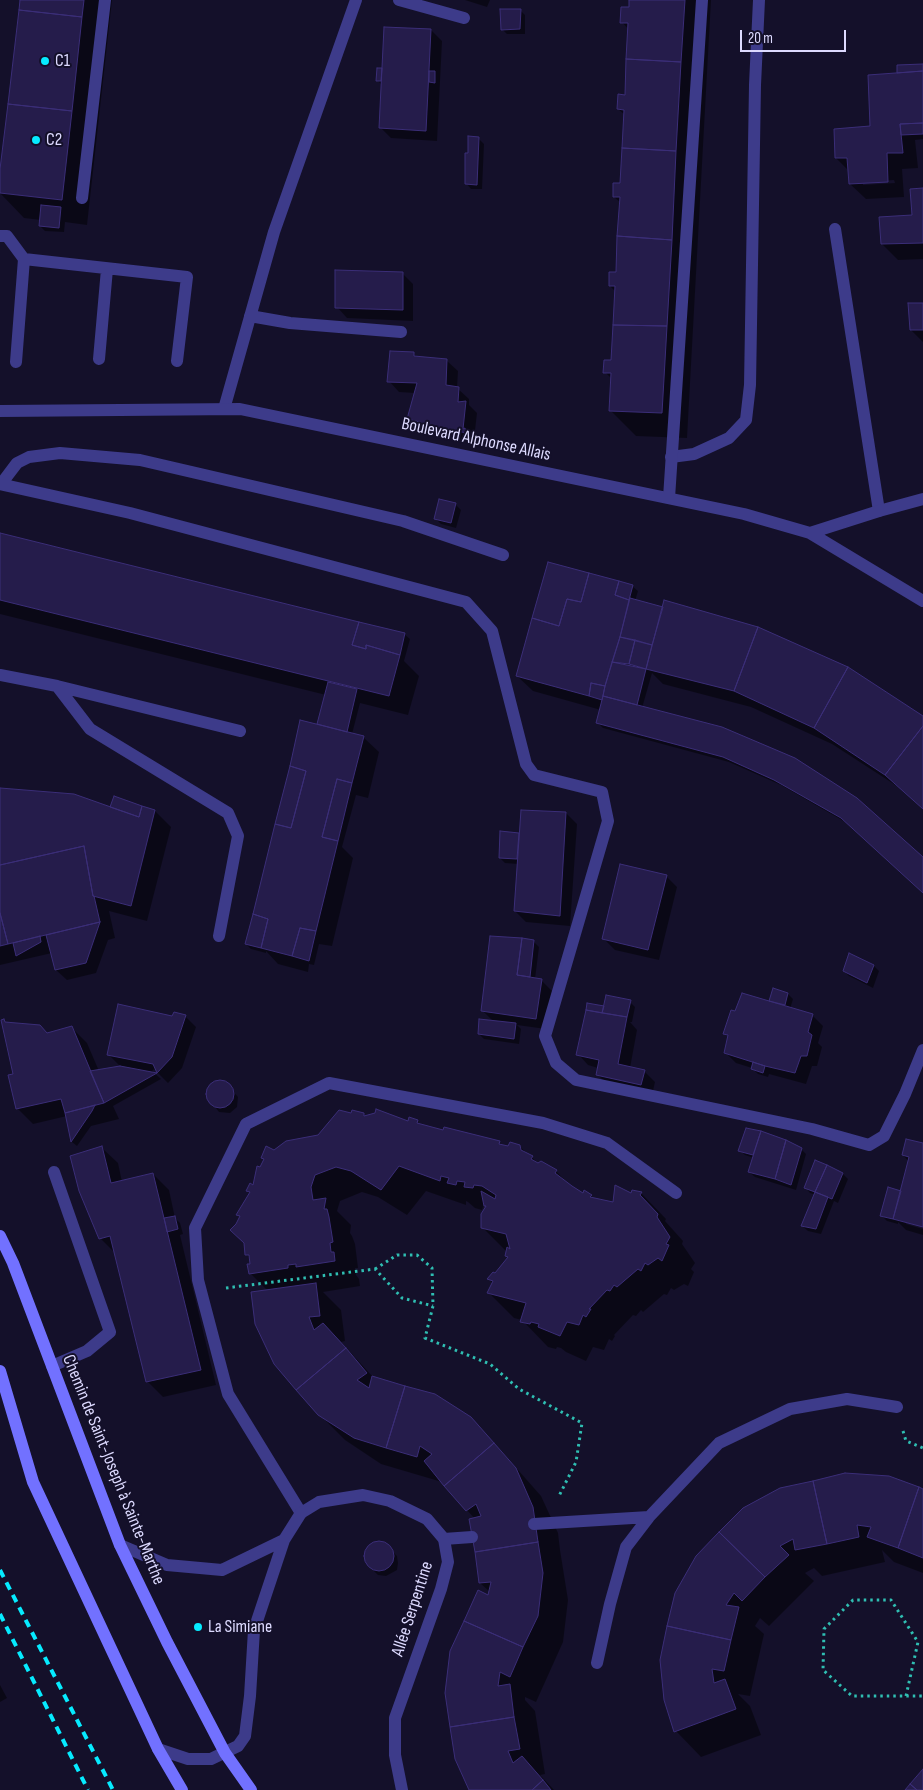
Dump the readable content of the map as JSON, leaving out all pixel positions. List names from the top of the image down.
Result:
{
  "streets": {
    "main road": ["Chemin de Saint-Joseph à Sainte-Marthe"],
    "street": ["Boulevard Alphonse Allais", "Allée Serpentine"]
  },
  "places": ["C1", "C2", "La Simiane"],
  "scale_bar": "20 m"
}
